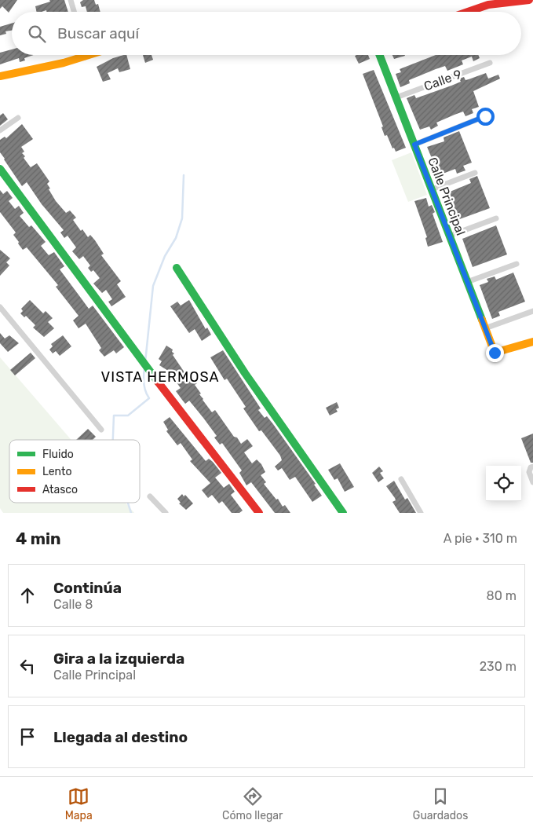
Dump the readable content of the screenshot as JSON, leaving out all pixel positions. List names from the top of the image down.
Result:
{
  "streets": {
    "street": ["Calle 9", "Calle Principal"]
  },
  "crossings": [
    ["Calle 9", "Calle Principal"]
  ],
  "districts": ["VISTA HERMOSA"],
  "legend": ["Fluido", "Lento", "Atasco"],
  "page": {
    "search": "Buscar aquí",
    "heading": ["4 min", "A pie · 310 m"],
    "list": [
      ["Continúa", "Calle 8", "80 m"],
      ["Gira a la izquierda", "Calle Principal", "230 m"],
      "Llegada al destino"
    ],
    "nav": ["Mapa", "Cómo llegar", "Guardados"]
  }
}
